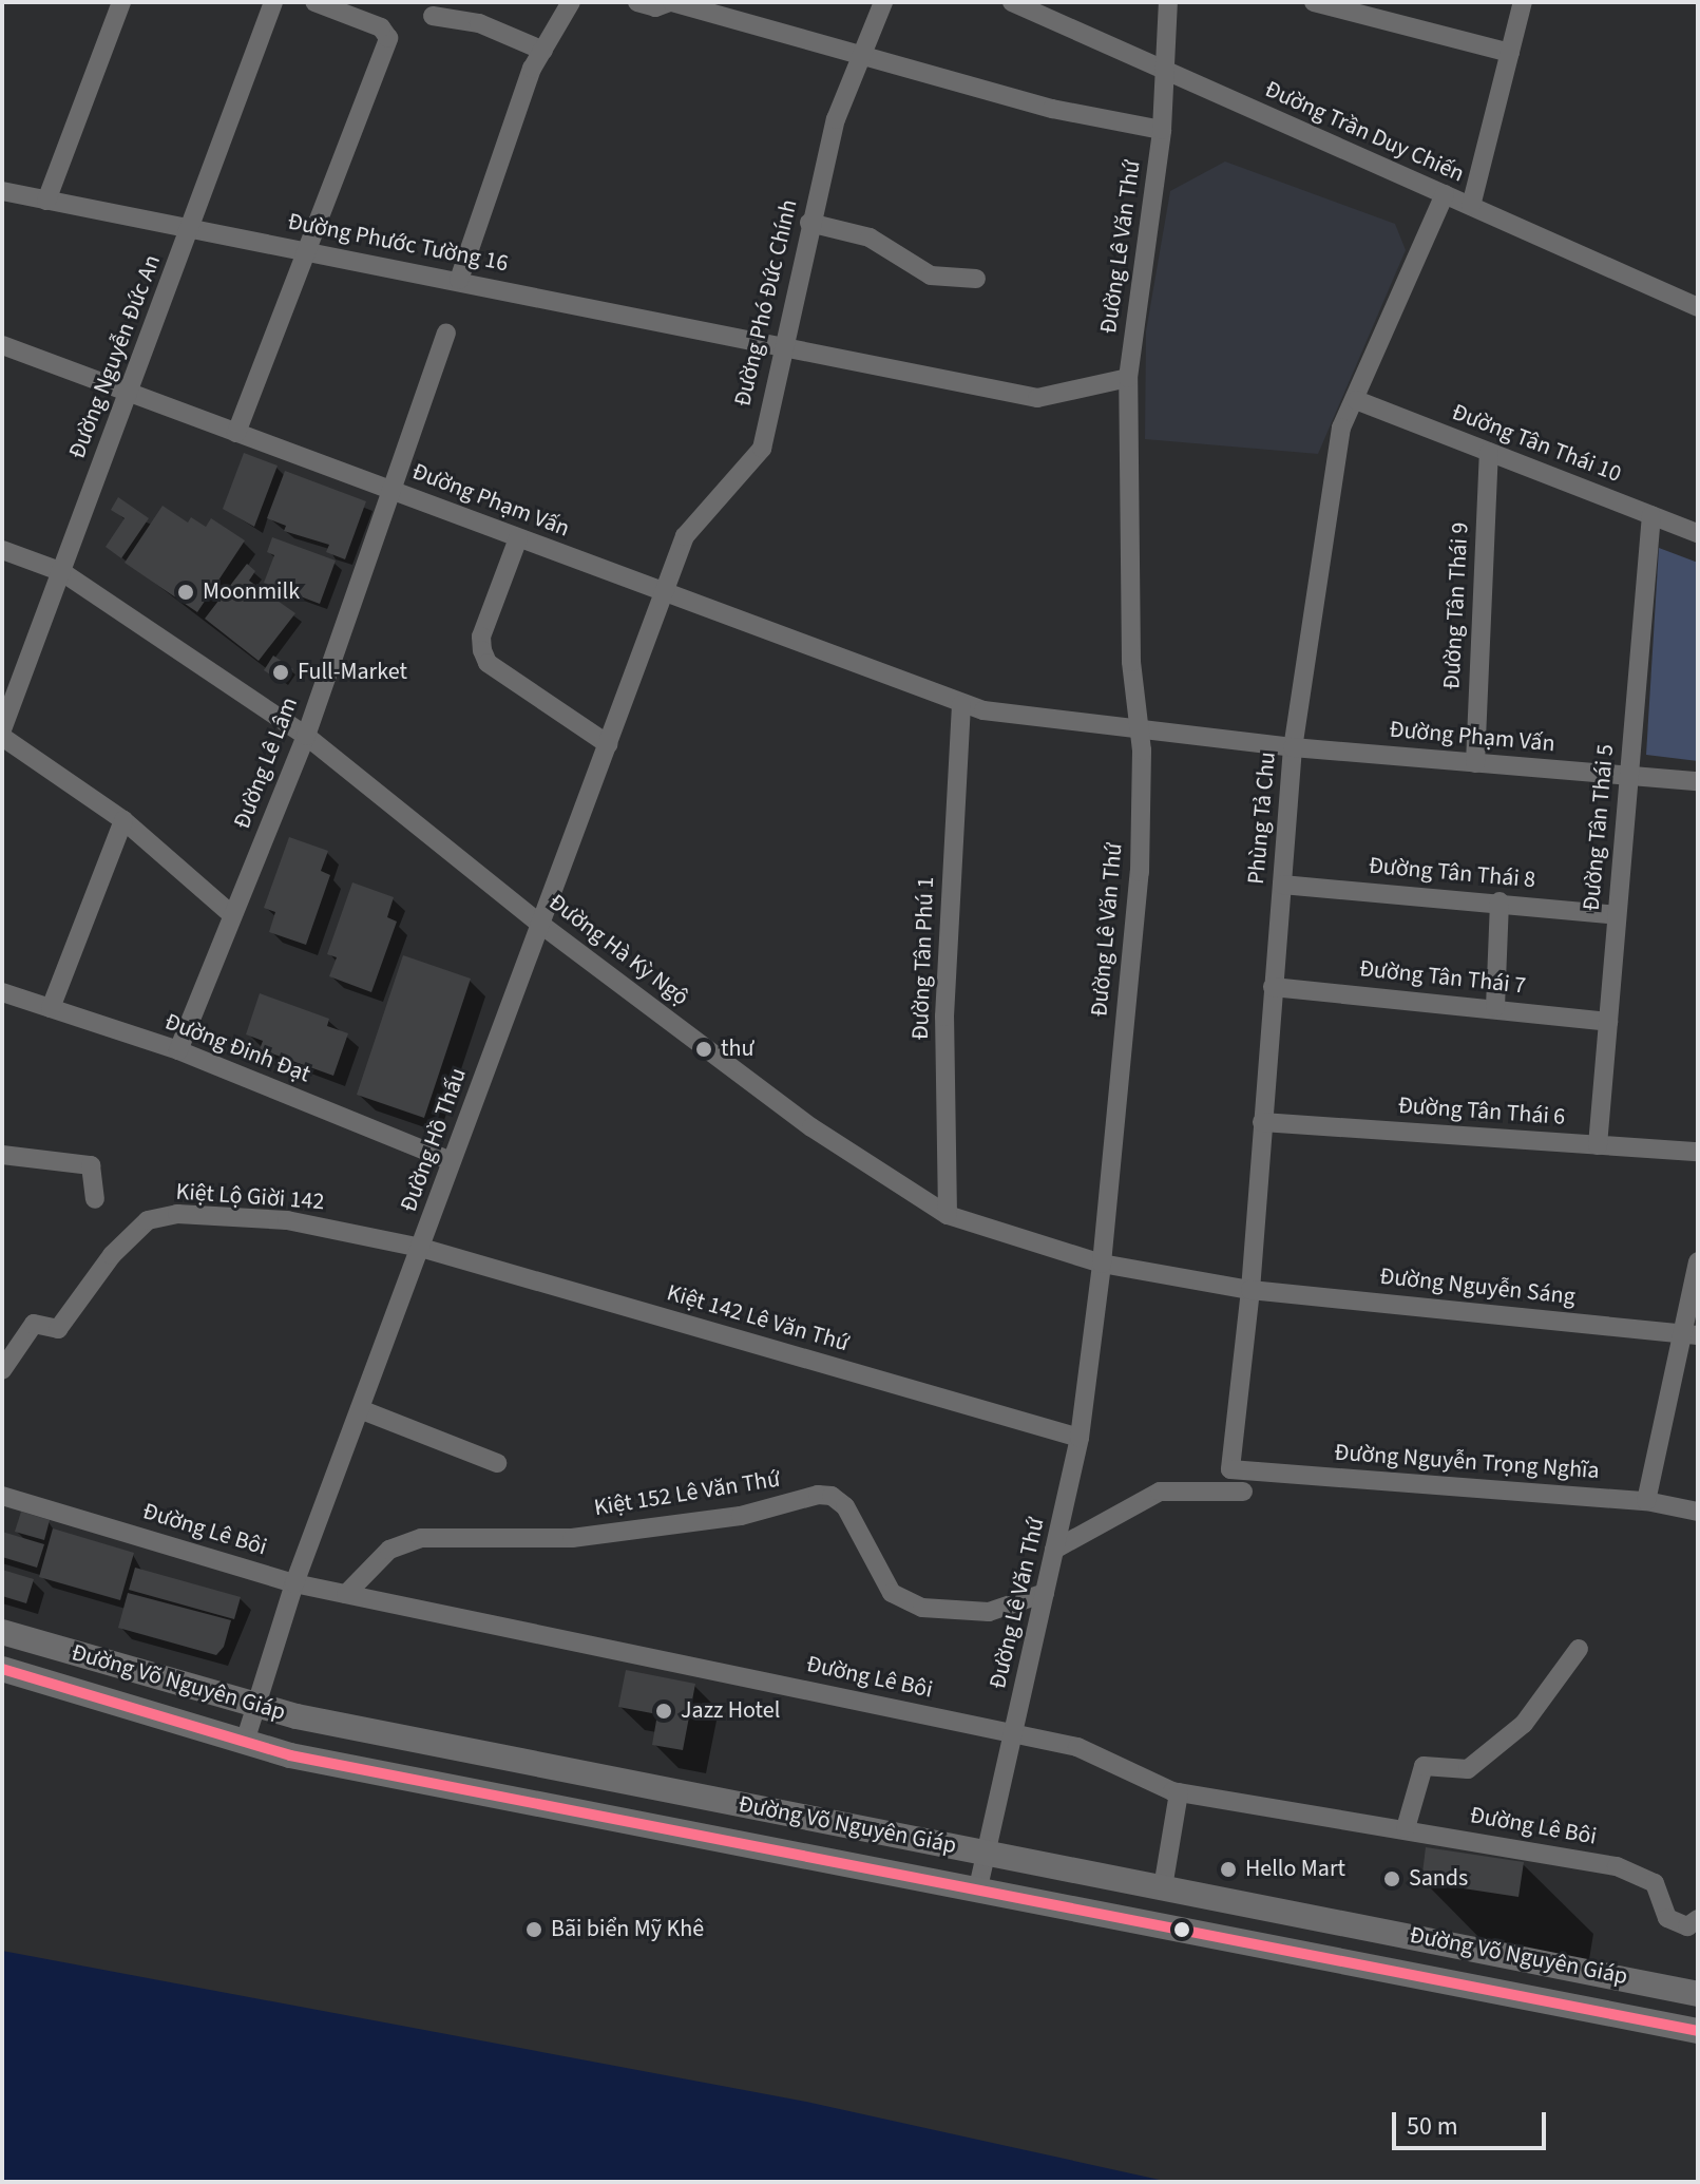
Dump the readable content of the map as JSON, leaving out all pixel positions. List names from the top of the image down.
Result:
{
  "streets": {
    "main road": ["Đường Võ Nguyên Giáp"],
    "street": [
      "Đường Trần Duy Chiến",
      "Đường Phước Tường 16",
      "Đường Lê Văn Thứ",
      "Đường Phó Đức Chính",
      "Đường Nguyễn Đức An",
      "Đường Tân Thái 10",
      "Đường Phạm Vấn",
      "Đường Tân Thái 9",
      "Đường Lê Lâm",
      "Phùng Tả Chu",
      "Đường Tân Thái 5",
      "Đường Tân Thái 8",
      "Đường Hà Kỳ Ngộ",
      "Đường Tân Phú 1",
      "Đường Tân Thái 7",
      "Đường Đinh Đạt",
      "Đường Tân Thái 6",
      "Đường Hồ Thấu",
      "Kiệt Lộ Giời 142",
      "Đường Nguyễn Sáng",
      "Kiệt 142 Lê Văn Thứ",
      "Đường Nguyễn Trọng Nghĩa",
      "Kiệt 152 Lê Văn Thứ",
      "Đường Lê Bôi"
    ]
  },
  "crossings": [
    ["Đường Trần Duy Chiến", "Đường Lê Văn Thứ"],
    ["Đường Trần Duy Chiến", "Phùng Tả Chu"],
    ["Đường Phước Tường 16", "Đường Lê Văn Thứ"],
    ["Đường Phước Tường 16", "Đường Phó Đức Chính"],
    ["Đường Phước Tường 16", "Đường Nguyễn Đức An"],
    ["Đường Lê Văn Thứ", "Đường Phạm Vấn"],
    ["Đường Lê Văn Thứ", "Đường Hà Kỳ Ngộ"],
    ["Đường Lê Văn Thứ", "Kiệt 142 Lê Văn Thứ"],
    ["Đường Lê Văn Thứ", "Kiệt 152 Lê Văn Thứ"],
    ["Đường Lê Văn Thứ", "Đường Lê Bôi"],
    ["Đường Lê Văn Thứ", "Đường Võ Nguyên Giáp"],
    ["Đường Phó Đức Chính", "Đường Phạm Vấn"],
    ["Đường Phó Đức Chính", "Đường Hồ Thấu"],
    ["Đường Nguyễn Đức An", "Đường Phạm Vấn"],
    ["Đường Nguyễn Đức An", "Đường Hà Kỳ Ngộ"],
    ["Đường Tân Thái 10", "Đường Tân Thái 9"],
    ["Đường Tân Thái 10", "Phùng Tả Chu"],
    ["Đường Tân Thái 10", "Đường Tân Thái 5"],
    ["Đường Phạm Vấn", "Đường Tân Thái 9"],
    ["Đường Phạm Vấn", "Đường Lê Lâm"],
    ["Đường Phạm Vấn", "Phùng Tả Chu"],
    ["Đường Phạm Vấn", "Đường Tân Thái 5"],
    ["Đường Phạm Vấn", "Đường Tân Phú 1"],
    ["Đường Phạm Vấn", "Đường Hồ Thấu"],
    ["Đường Lê Lâm", "Đường Hà Kỳ Ngộ"],
    ["Đường Lê Lâm", "Đường Đinh Đạt"],
    ["Phùng Tả Chu", "Đường Tân Thái 8"],
    ["Phùng Tả Chu", "Đường Hà Kỳ Ngộ"],
    ["Phùng Tả Chu", "Đường Tân Thái 7"],
    ["Phùng Tả Chu", "Đường Tân Thái 6"],
    ["Phùng Tả Chu", "Đường Nguyễn Sáng"],
    ["Phùng Tả Chu", "Đường Nguyễn Trọng Nghĩa"],
    ["Đường Tân Thái 5", "Đường Tân Thái 8"],
    ["Đường Tân Thái 5", "Đường Tân Thái 7"],
    ["Đường Tân Thái 5", "Đường Tân Thái 6"],
    ["Đường Hà Kỳ Ngộ", "Đường Tân Phú 1"],
    ["Đường Hà Kỳ Ngộ", "Đường Hồ Thấu"],
    ["Đường Hà Kỳ Ngộ", "Đường Nguyễn Sáng"],
    ["Đường Đinh Đạt", "Đường Hồ Thấu"],
    ["Đường Hồ Thấu", "Kiệt Lộ Giời 142"],
    ["Đường Hồ Thấu", "Kiệt 142 Lê Văn Thứ"],
    ["Đường Hồ Thấu", "Đường Lê Bôi"],
    ["Đường Hồ Thấu", "Đường Võ Nguyên Giáp"],
    ["Kiệt Lộ Giời 142", "Kiệt 142 Lê Văn Thứ"],
    ["Kiệt 152 Lê Văn Thứ", "Đường Lê Bôi"]
  ],
  "places": [
    "Moonmilk",
    "Full-Market",
    "thư",
    "Jazz Hotel",
    "Hello Mart",
    "Sands",
    "Bãi biển Mỹ Khê"
  ],
  "lines": ["transit line 50"],
  "scale_bar": "50 m"
}
